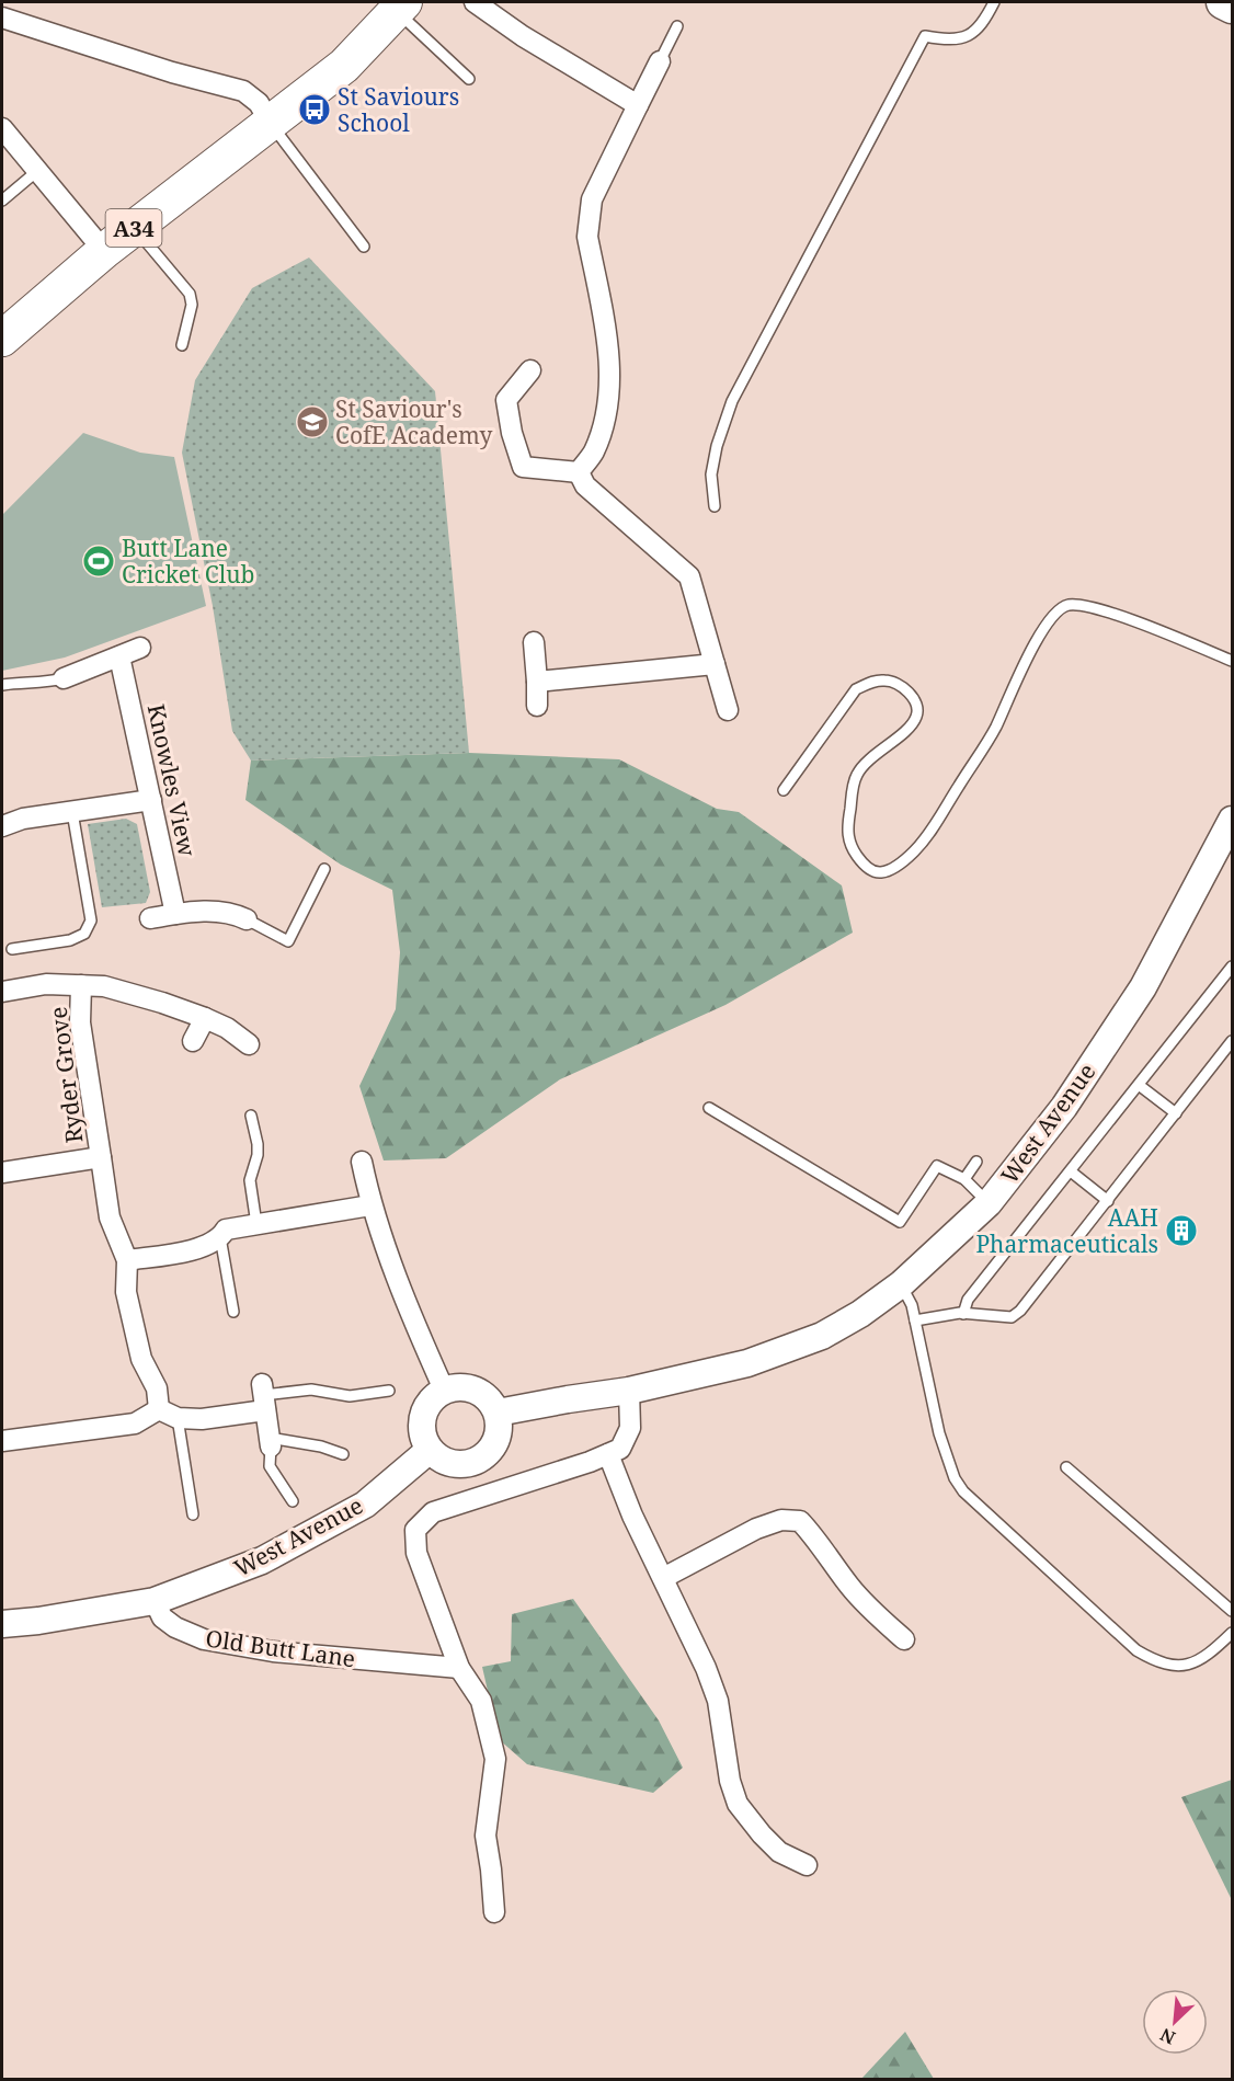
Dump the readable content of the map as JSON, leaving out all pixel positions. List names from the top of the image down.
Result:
{
  "streets": {
    "highway": ["A34"],
    "street": [
      "Knowles View",
      "Ryder Grove",
      "West Avenue",
      "Old Butt Lane"
    ]
  },
  "crossings": [
    ["West Avenue", "Old Butt Lane"]
  ],
  "places": {
    "bus stop": ["St Saviours School"],
    "school or university": ["St Saviour's CofE Academy"],
    "sports": ["Butt Lane Cricket Club"],
    "building": ["AAH Pharmaceuticals"]
  },
  "north": "bottom left"
}
